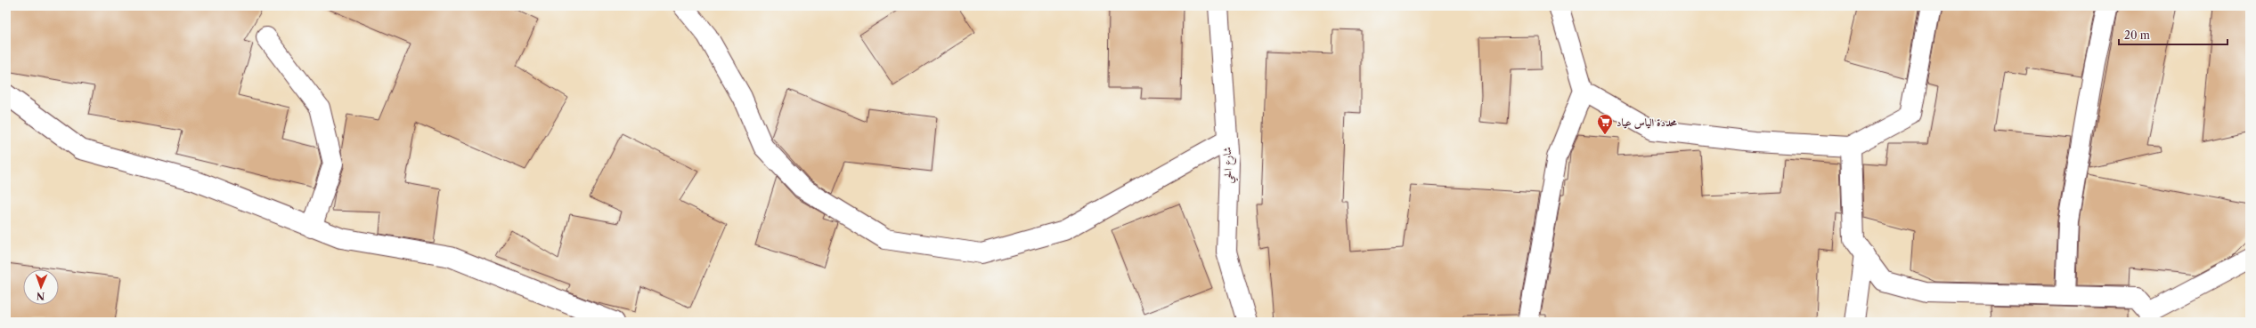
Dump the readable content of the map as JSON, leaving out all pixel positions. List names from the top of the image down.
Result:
{
  "streets": {
    "street": ["شارع الحي"]
  },
  "places": {
    "supermarket": ["محددة الياس عياد"]
  },
  "scale_bar": "20 m",
  "north": "bottom"
}
